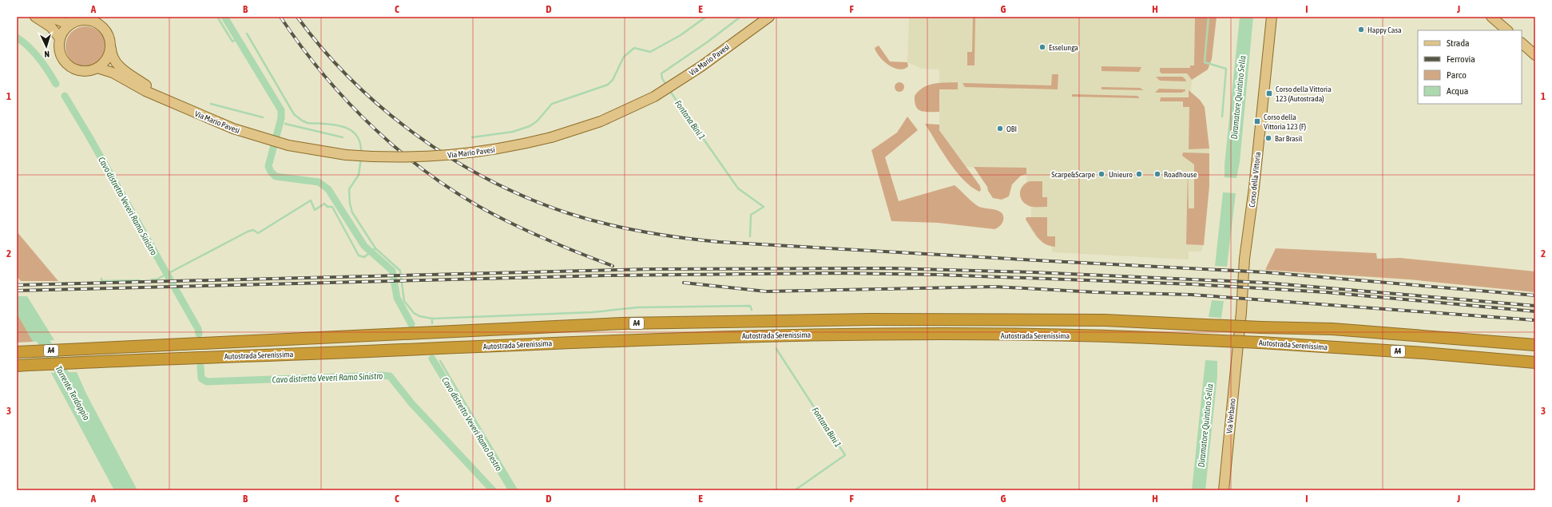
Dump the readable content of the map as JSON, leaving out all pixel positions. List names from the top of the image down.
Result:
{
  "streets": {
    "highway": ["A4", "Autostrada Serenissima"],
    "main road": ["Via Mario Pavesi", "Corso della Vittoria", "Via Verbano"]
  },
  "crossings": [
    ["Corso della Vittoria", "Via Verbano"]
  ],
  "water": [
    "Diramatore Quintino Sella",
    "Fontana Bini 1",
    "Cavo distretto Veveri Ramo Sinistro",
    "Torrente Terdoppio",
    "Cavo distretto Veveri Ramo Destro"
  ],
  "places": {
    "other": [
      "Happy Casa",
      "Esselunga",
      "OBI",
      "Bar Brasil",
      "Scarpe&Scarpe",
      "Unieuro",
      "Roadhouse"
    ],
    "transit": ["Corso della Vittoria 123 (Autostrada)", "Corso della Vittoria 123 (F)"]
  },
  "legend": [
    "Strada",
    "Ferrovia",
    "Parco",
    "Acqua"
  ],
  "north": "bottom",
  "grid": {
    "columns": [
      "A",
      "B",
      "C",
      "D",
      "E",
      "F",
      "G",
      "H",
      "I",
      "J"
    ],
    "rows": ["1", "2", "3"]
  }
}
